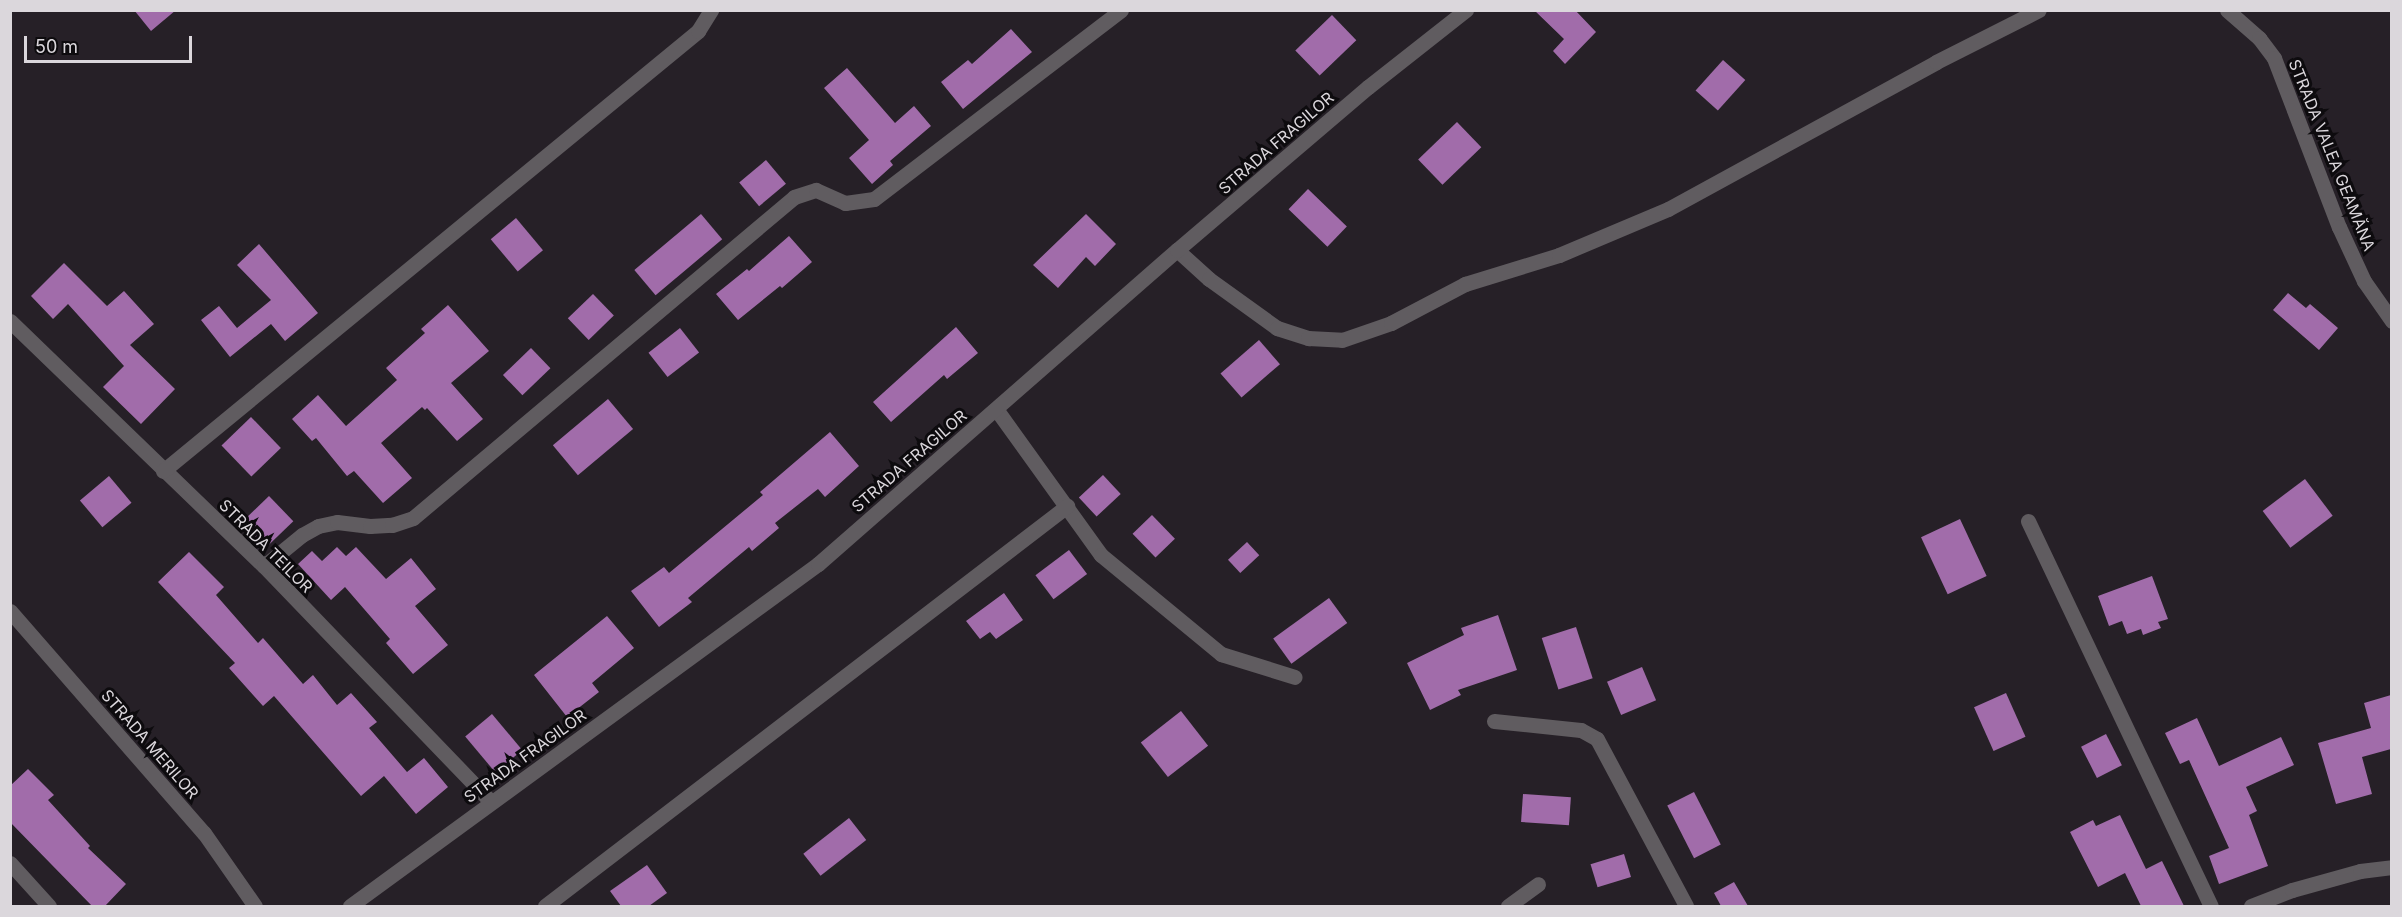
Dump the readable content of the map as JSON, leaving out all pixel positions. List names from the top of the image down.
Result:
{
  "streets": {
    "street": [
      "STRADA FRAGILOR",
      "STRADA VALEA GEAMĂNA",
      "STRADA TEILOR",
      "STRADA MERILOR"
    ]
  },
  "crossings": [
    ["STRADA FRAGILOR", "STRADA TEILOR"]
  ],
  "scale_bar": "50 m"
}
